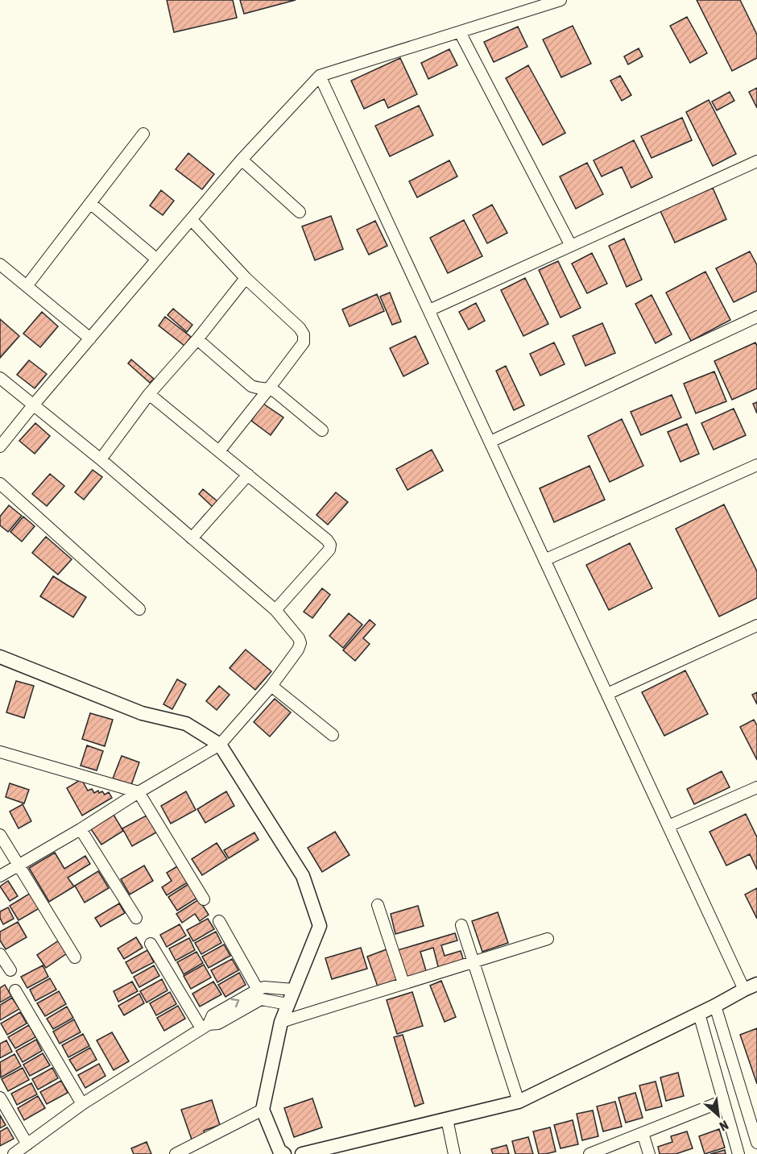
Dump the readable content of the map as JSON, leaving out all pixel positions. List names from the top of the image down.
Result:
{
  "north": "bottom right"
}
